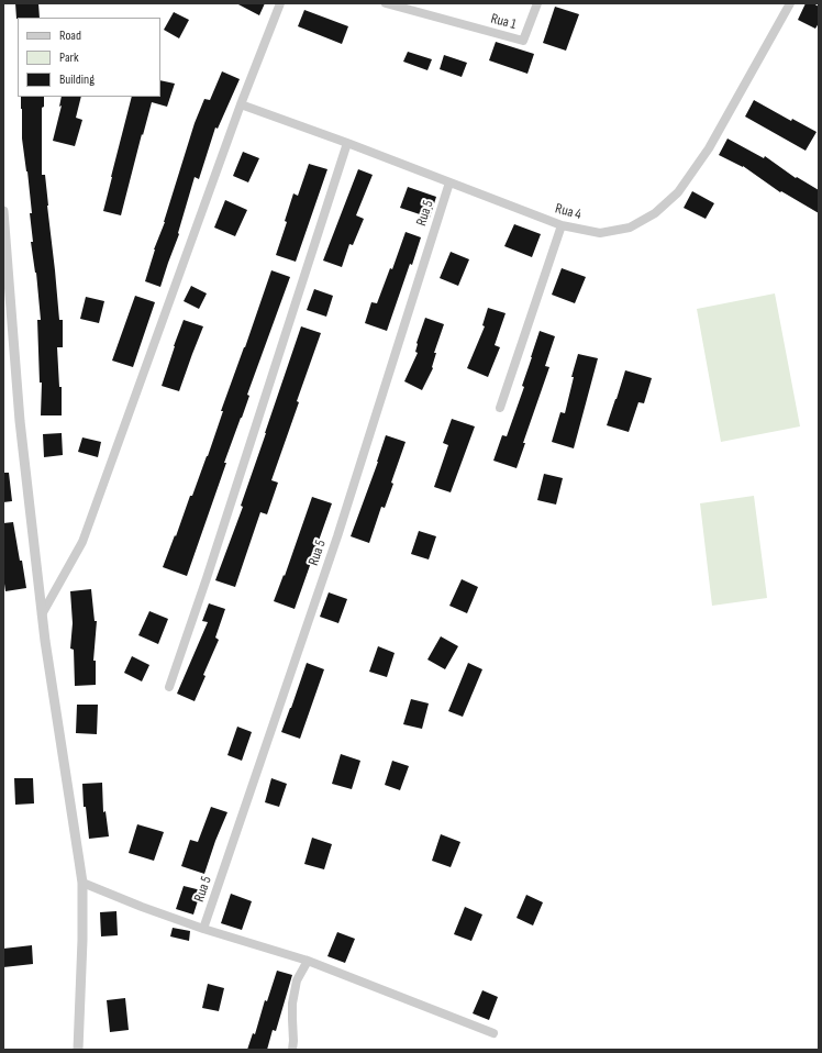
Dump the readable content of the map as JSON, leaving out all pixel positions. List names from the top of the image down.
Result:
{
  "streets": {
    "street": ["Rua 1", "Rua 4", "Rua 5"]
  },
  "crossings": [
    ["Rua 4", "Rua 5"]
  ],
  "legend": ["Road", "Park", "Building"]
}
